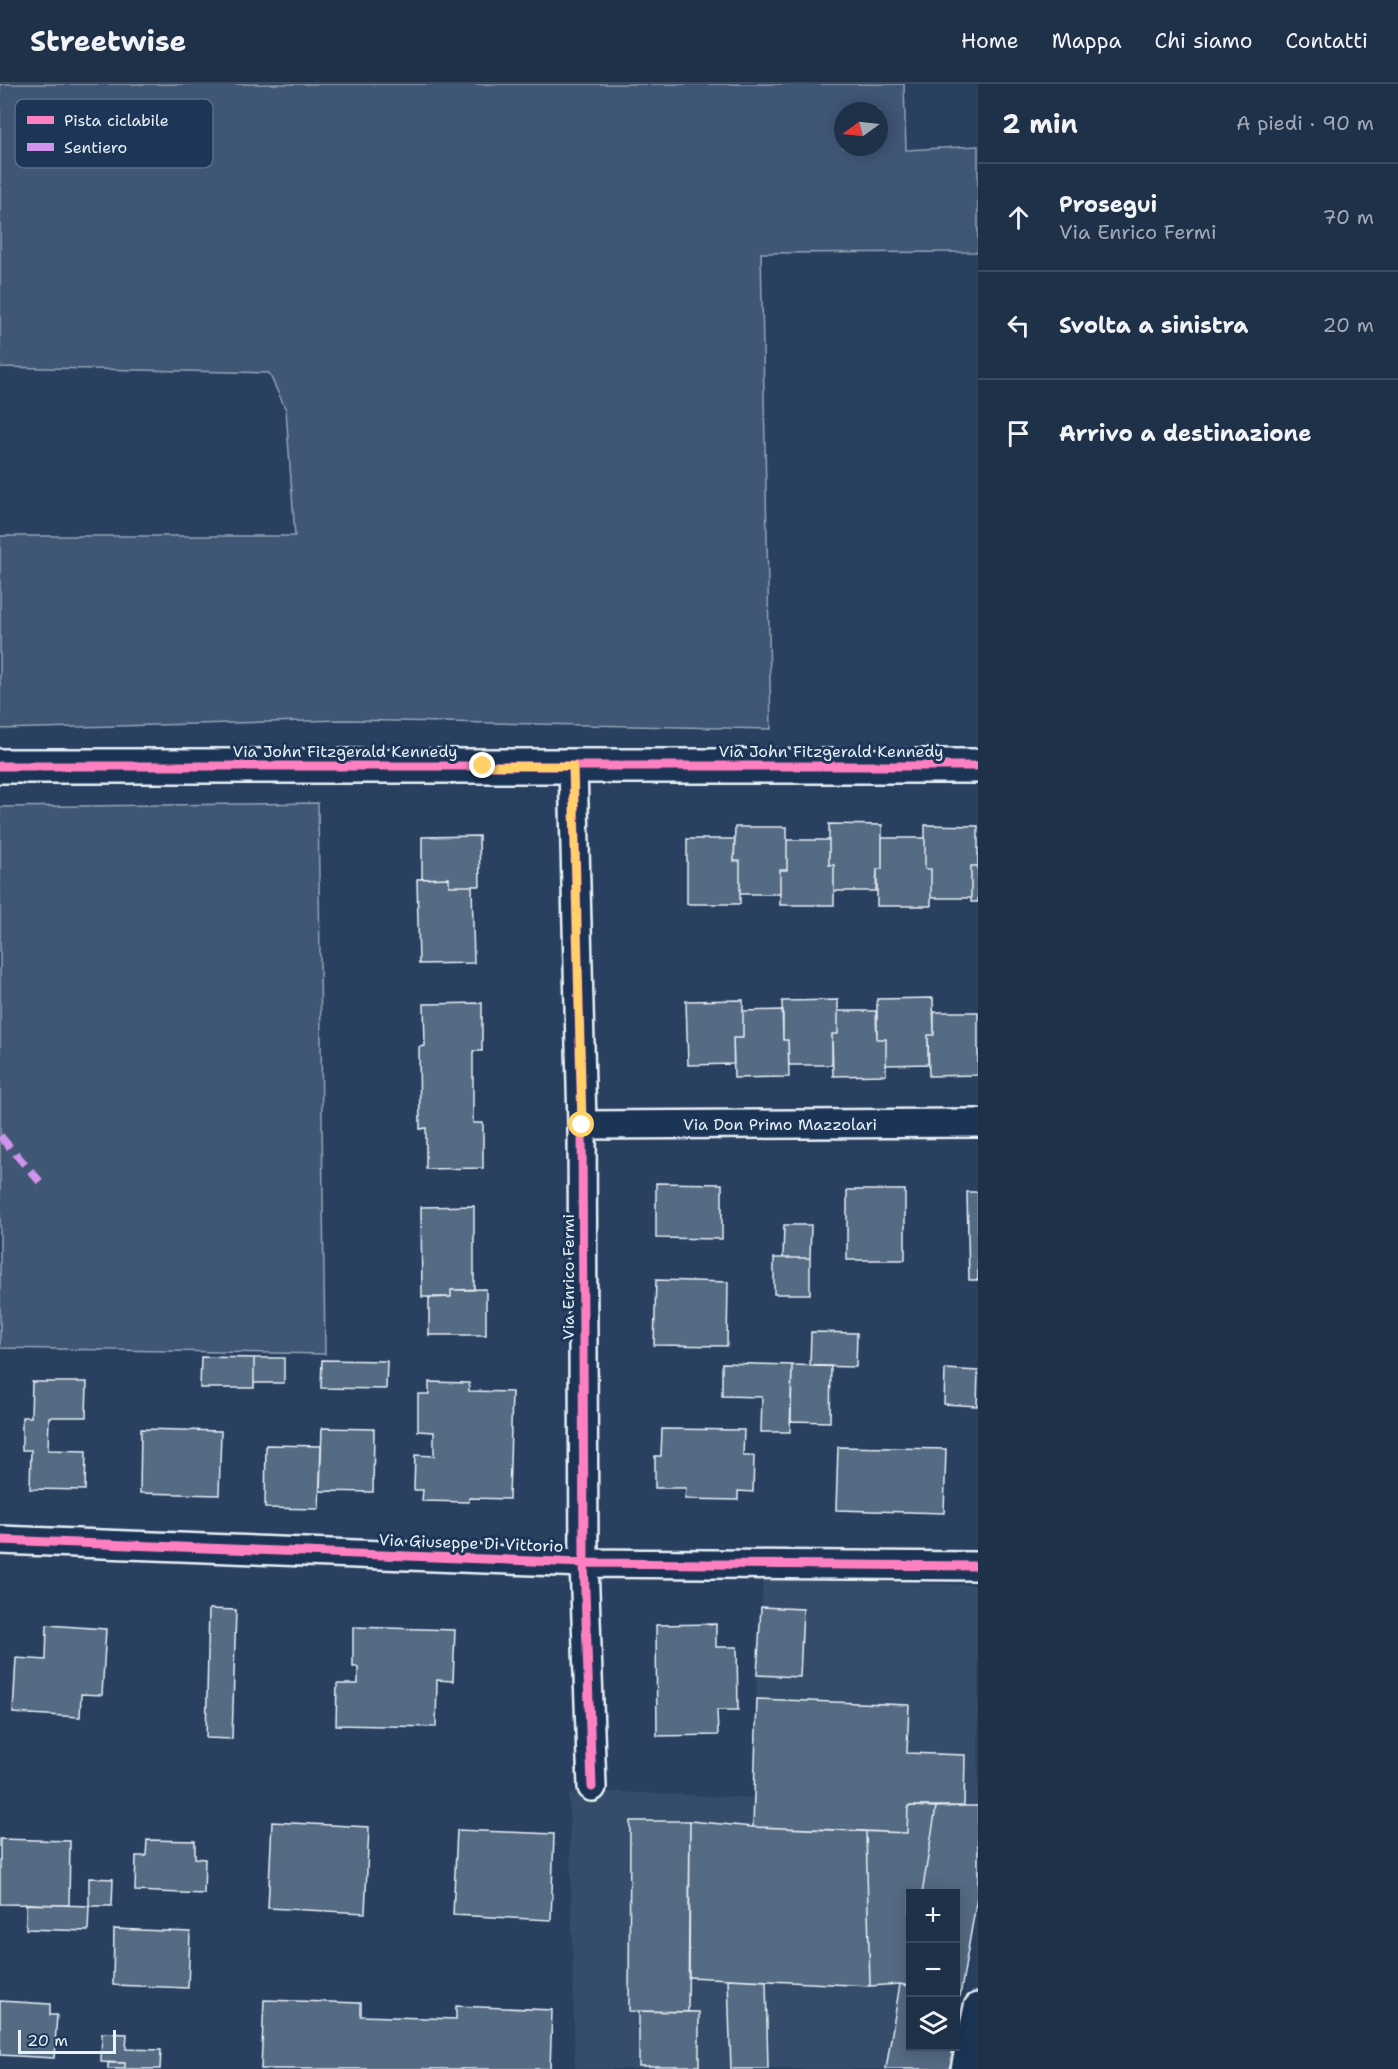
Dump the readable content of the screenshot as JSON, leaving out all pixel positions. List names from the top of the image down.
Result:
{
  "streets": {
    "street": [
      "Via John Fitzgerald Kennedy",
      "Via Don Primo Mazzolari",
      "Via Enrico Fermi",
      "Via Giuseppe Di Vittorio"
    ]
  },
  "crossings": [
    ["Via John Fitzgerald Kennedy", "Via Enrico Fermi"],
    ["Via Don Primo Mazzolari", "Via Enrico Fermi"],
    ["Via Enrico Fermi", "Via Giuseppe Di Vittorio"]
  ],
  "legend": ["Pista ciclabile", "Sentiero"],
  "scale_bar": "20 m",
  "north": "left",
  "page": {
    "header": "Streetwise",
    "nav": [
      "Home",
      "Mappa",
      "Chi siamo",
      "Contatti"
    ],
    "heading": ["2 min", "A piedi · 90 m"],
    "list": [
      ["Prosegui", "Via Enrico Fermi", "70 m"],
      ["Svolta a sinistra", "20 m"],
      "Arrivo a destinazione"
    ],
    "map_buttons": ["+", "−"],
    "scale": "20 m"
  }
}
